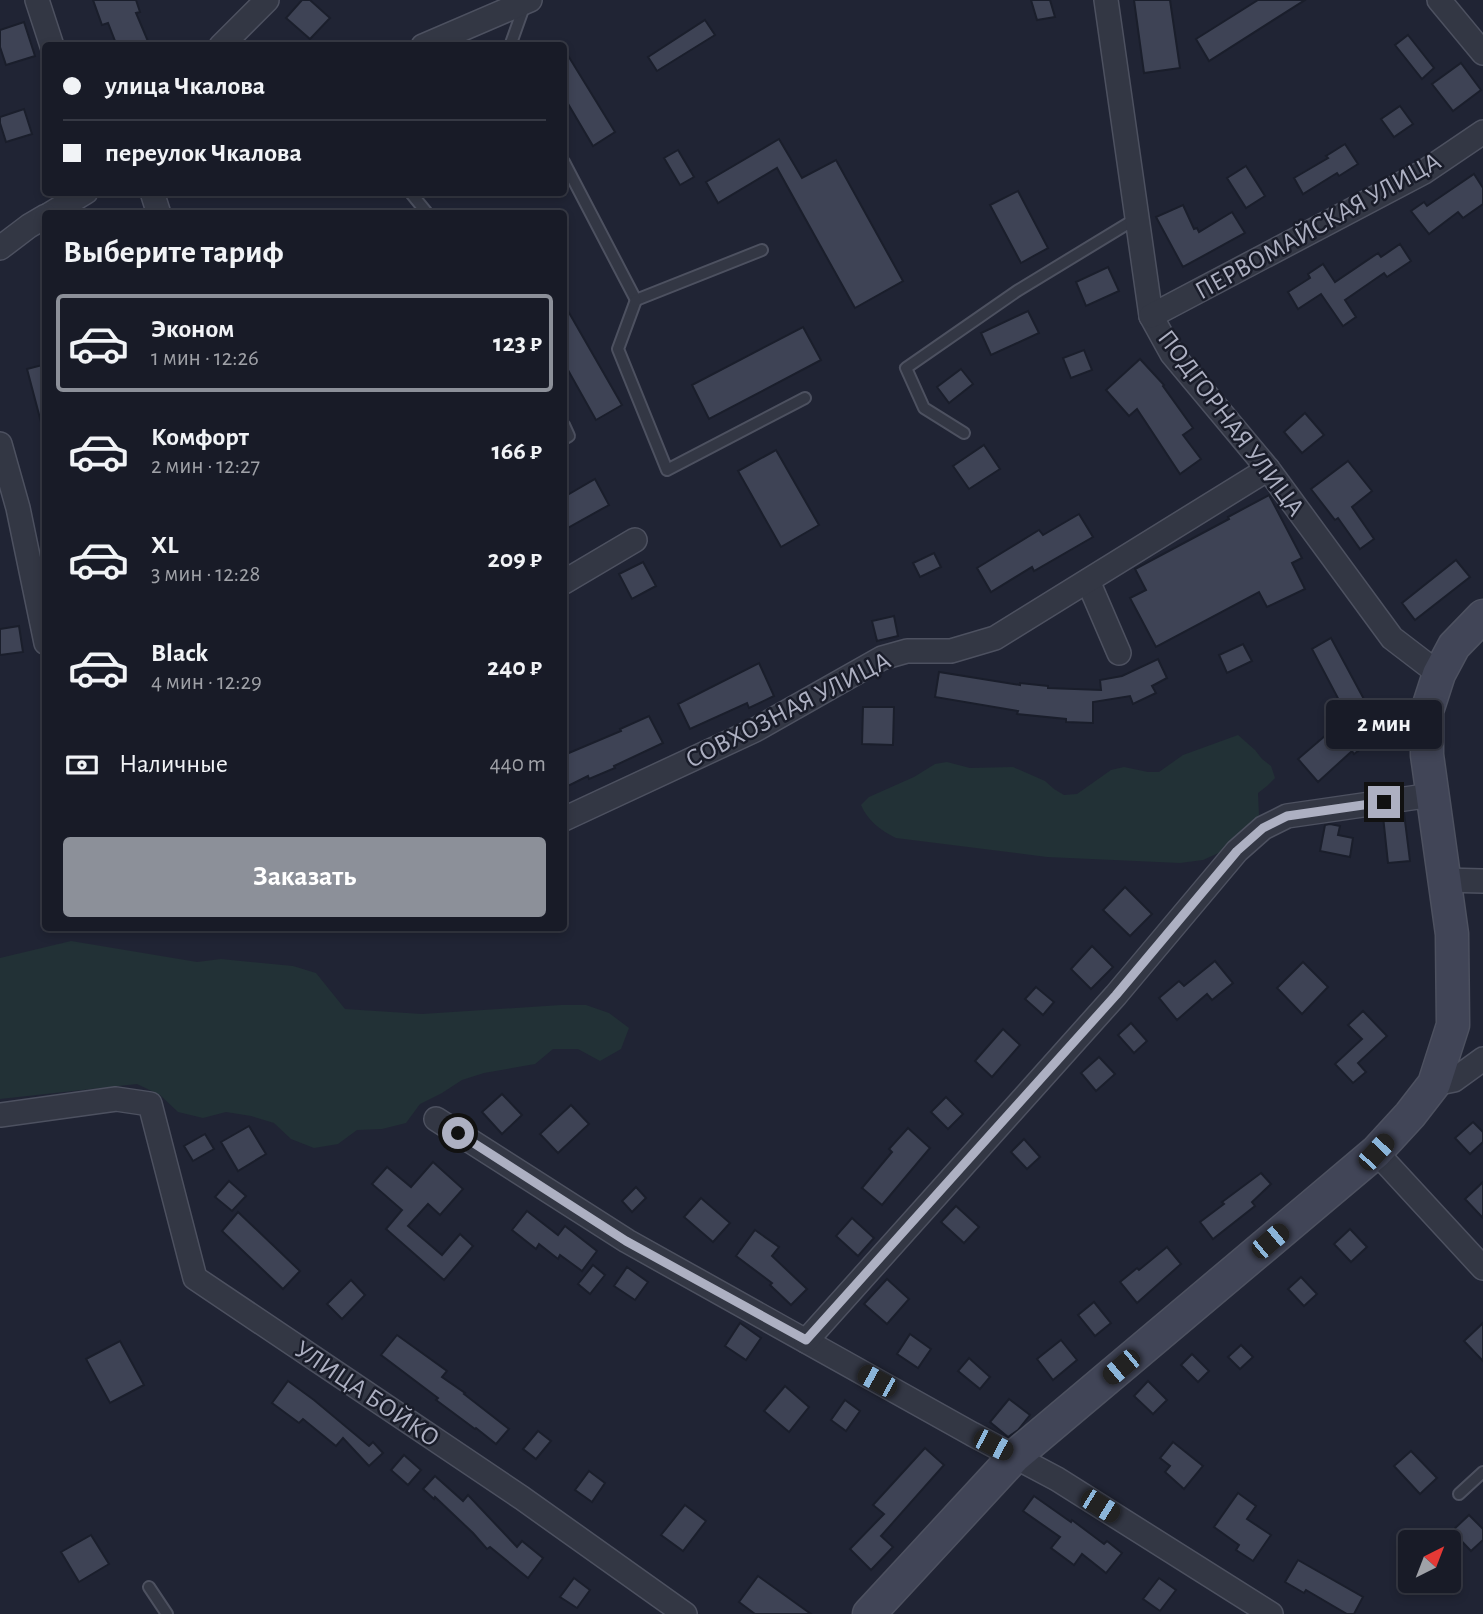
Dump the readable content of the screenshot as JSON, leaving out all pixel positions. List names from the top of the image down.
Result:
{
  "streets": {
    "street": [
      "ПЕРВОМАЙСКАЯ УЛИЦА",
      "ПОДГОРНАЯ УЛИЦА",
      "СОВХОЗНАЯ УЛИЦА",
      "УЛИЦА БОЙКО"
    ]
  },
  "crossings": [
    ["ПЕРВОМАЙСКАЯ УЛИЦА", "ПОДГОРНАЯ УЛИЦА"],
    ["ПОДГОРНАЯ УЛИЦА", "СОВХОЗНАЯ УЛИЦА"]
  ],
  "north": "top right",
  "page": {
    "banner": ["улица Чкалова", "переулок Чкалова"],
    "heading": "Выберите тариф",
    "list": [
      {
        "name": "Эконом",
        "note": "1 мин · 12:26",
        "value": "123 ₽"
      },
      {
        "name": "Комфорт",
        "note": "2 мин · 12:27",
        "value": "166 ₽"
      },
      {
        "name": "XL",
        "note": "3 мин · 12:28",
        "value": "209 ₽"
      },
      {
        "name": "Black",
        "note": "4 мин · 12:29",
        "value": "240 ₽"
      }
    ],
    "bubble": "2 мин",
    "pay": ["Наличные", "440 m"],
    "buttons": "Заказать"
  }
}
